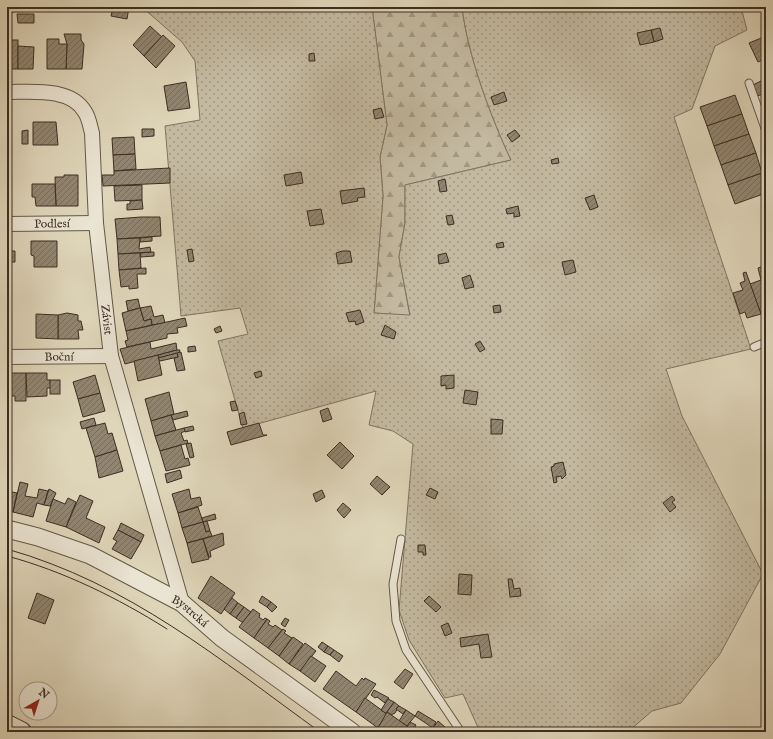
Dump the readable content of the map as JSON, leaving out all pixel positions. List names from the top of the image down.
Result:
{
  "streets": {
    "street": [
      "Podlesí",
      "Závist",
      "Boční",
      "Bystrcká"
    ]
  },
  "crossings": [
    ["Podlesí", "Závist"],
    ["Závist", "Boční"],
    ["Závist", "Bystrcká"]
  ],
  "north": "top right"
}
